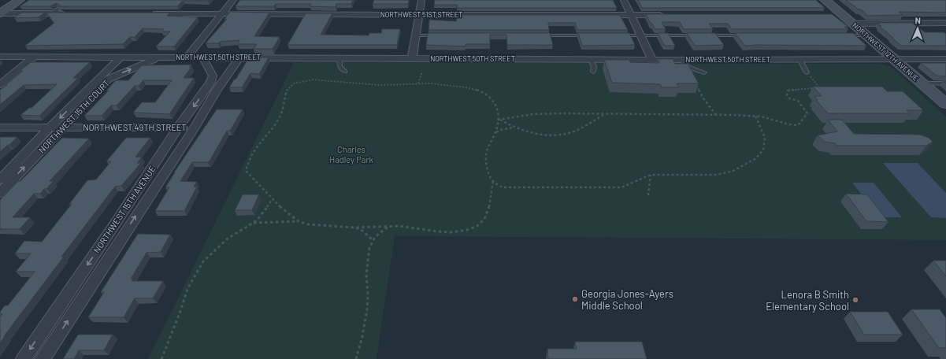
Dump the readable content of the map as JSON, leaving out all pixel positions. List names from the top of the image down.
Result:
{
  "streets": {
    "main road": ["NORTHWEST 12TH AVENUE"],
    "street": [
      "NORTHWEST 51ST STREET",
      "NORTHWEST 50TH STREET",
      "NORTHWEST 15TH COURT",
      "NORTHWEST 49TH STREET",
      "NORTHWEST 15TH AVENUE"
    ]
  },
  "crossings": [
    ["NORTHWEST 12TH AVENUE", "NORTHWEST 50TH STREET"],
    ["NORTHWEST 50TH STREET", "NORTHWEST 15TH COURT"],
    ["NORTHWEST 50TH STREET", "NORTHWEST 15TH AVENUE"],
    ["NORTHWEST 15TH COURT", "NORTHWEST 49TH STREET"],
    ["NORTHWEST 49TH STREET", "NORTHWEST 15TH AVENUE"]
  ],
  "parks": ["Charles Hadley Park"],
  "places": ["Georgia Jones-Ayers Middle School", "Lenora B Smith Elementary School"],
  "north": "top"
}
